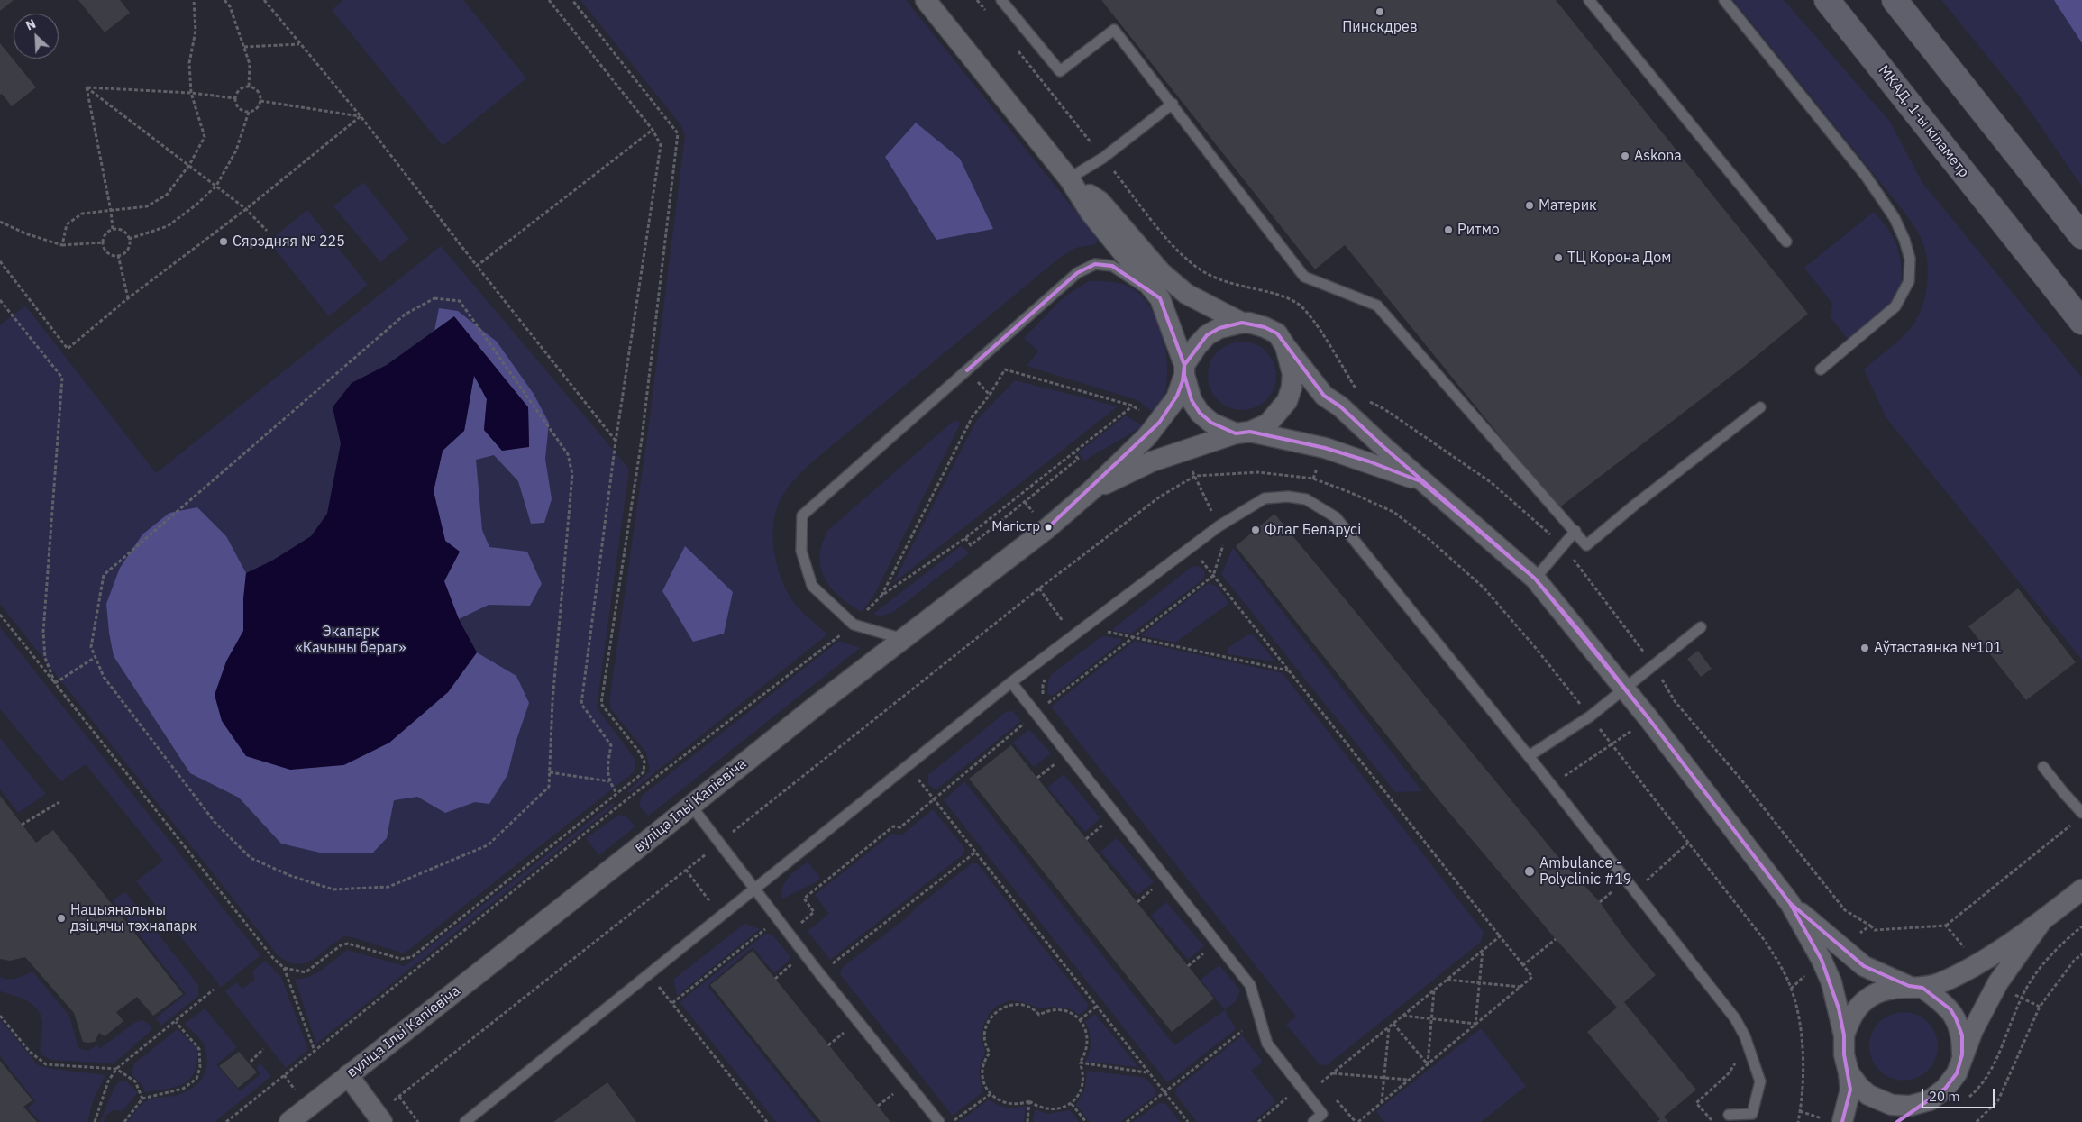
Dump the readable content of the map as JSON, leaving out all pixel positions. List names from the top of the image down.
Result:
{
  "streets": {
    "highway": ["МКАД, 1-ы кіламетр"],
    "street": ["вуліца Ільі Капіевіча"]
  },
  "parks": ["Экапарк «Качыны бераг»"],
  "places": [
    "Пинскдрев",
    "Askona",
    "Материк",
    "Ритмо",
    "Сярэдняя № 225",
    "ТЦ Корона Дом",
    "Магістр",
    "Флаг Беларусі",
    "Аўтастаянка №101",
    "Ambulance - Polyclinic #19",
    "Нацыянальны дзіцячы тэхнапарк"
  ],
  "scale_bar": "20 m",
  "north": "top left"
}
